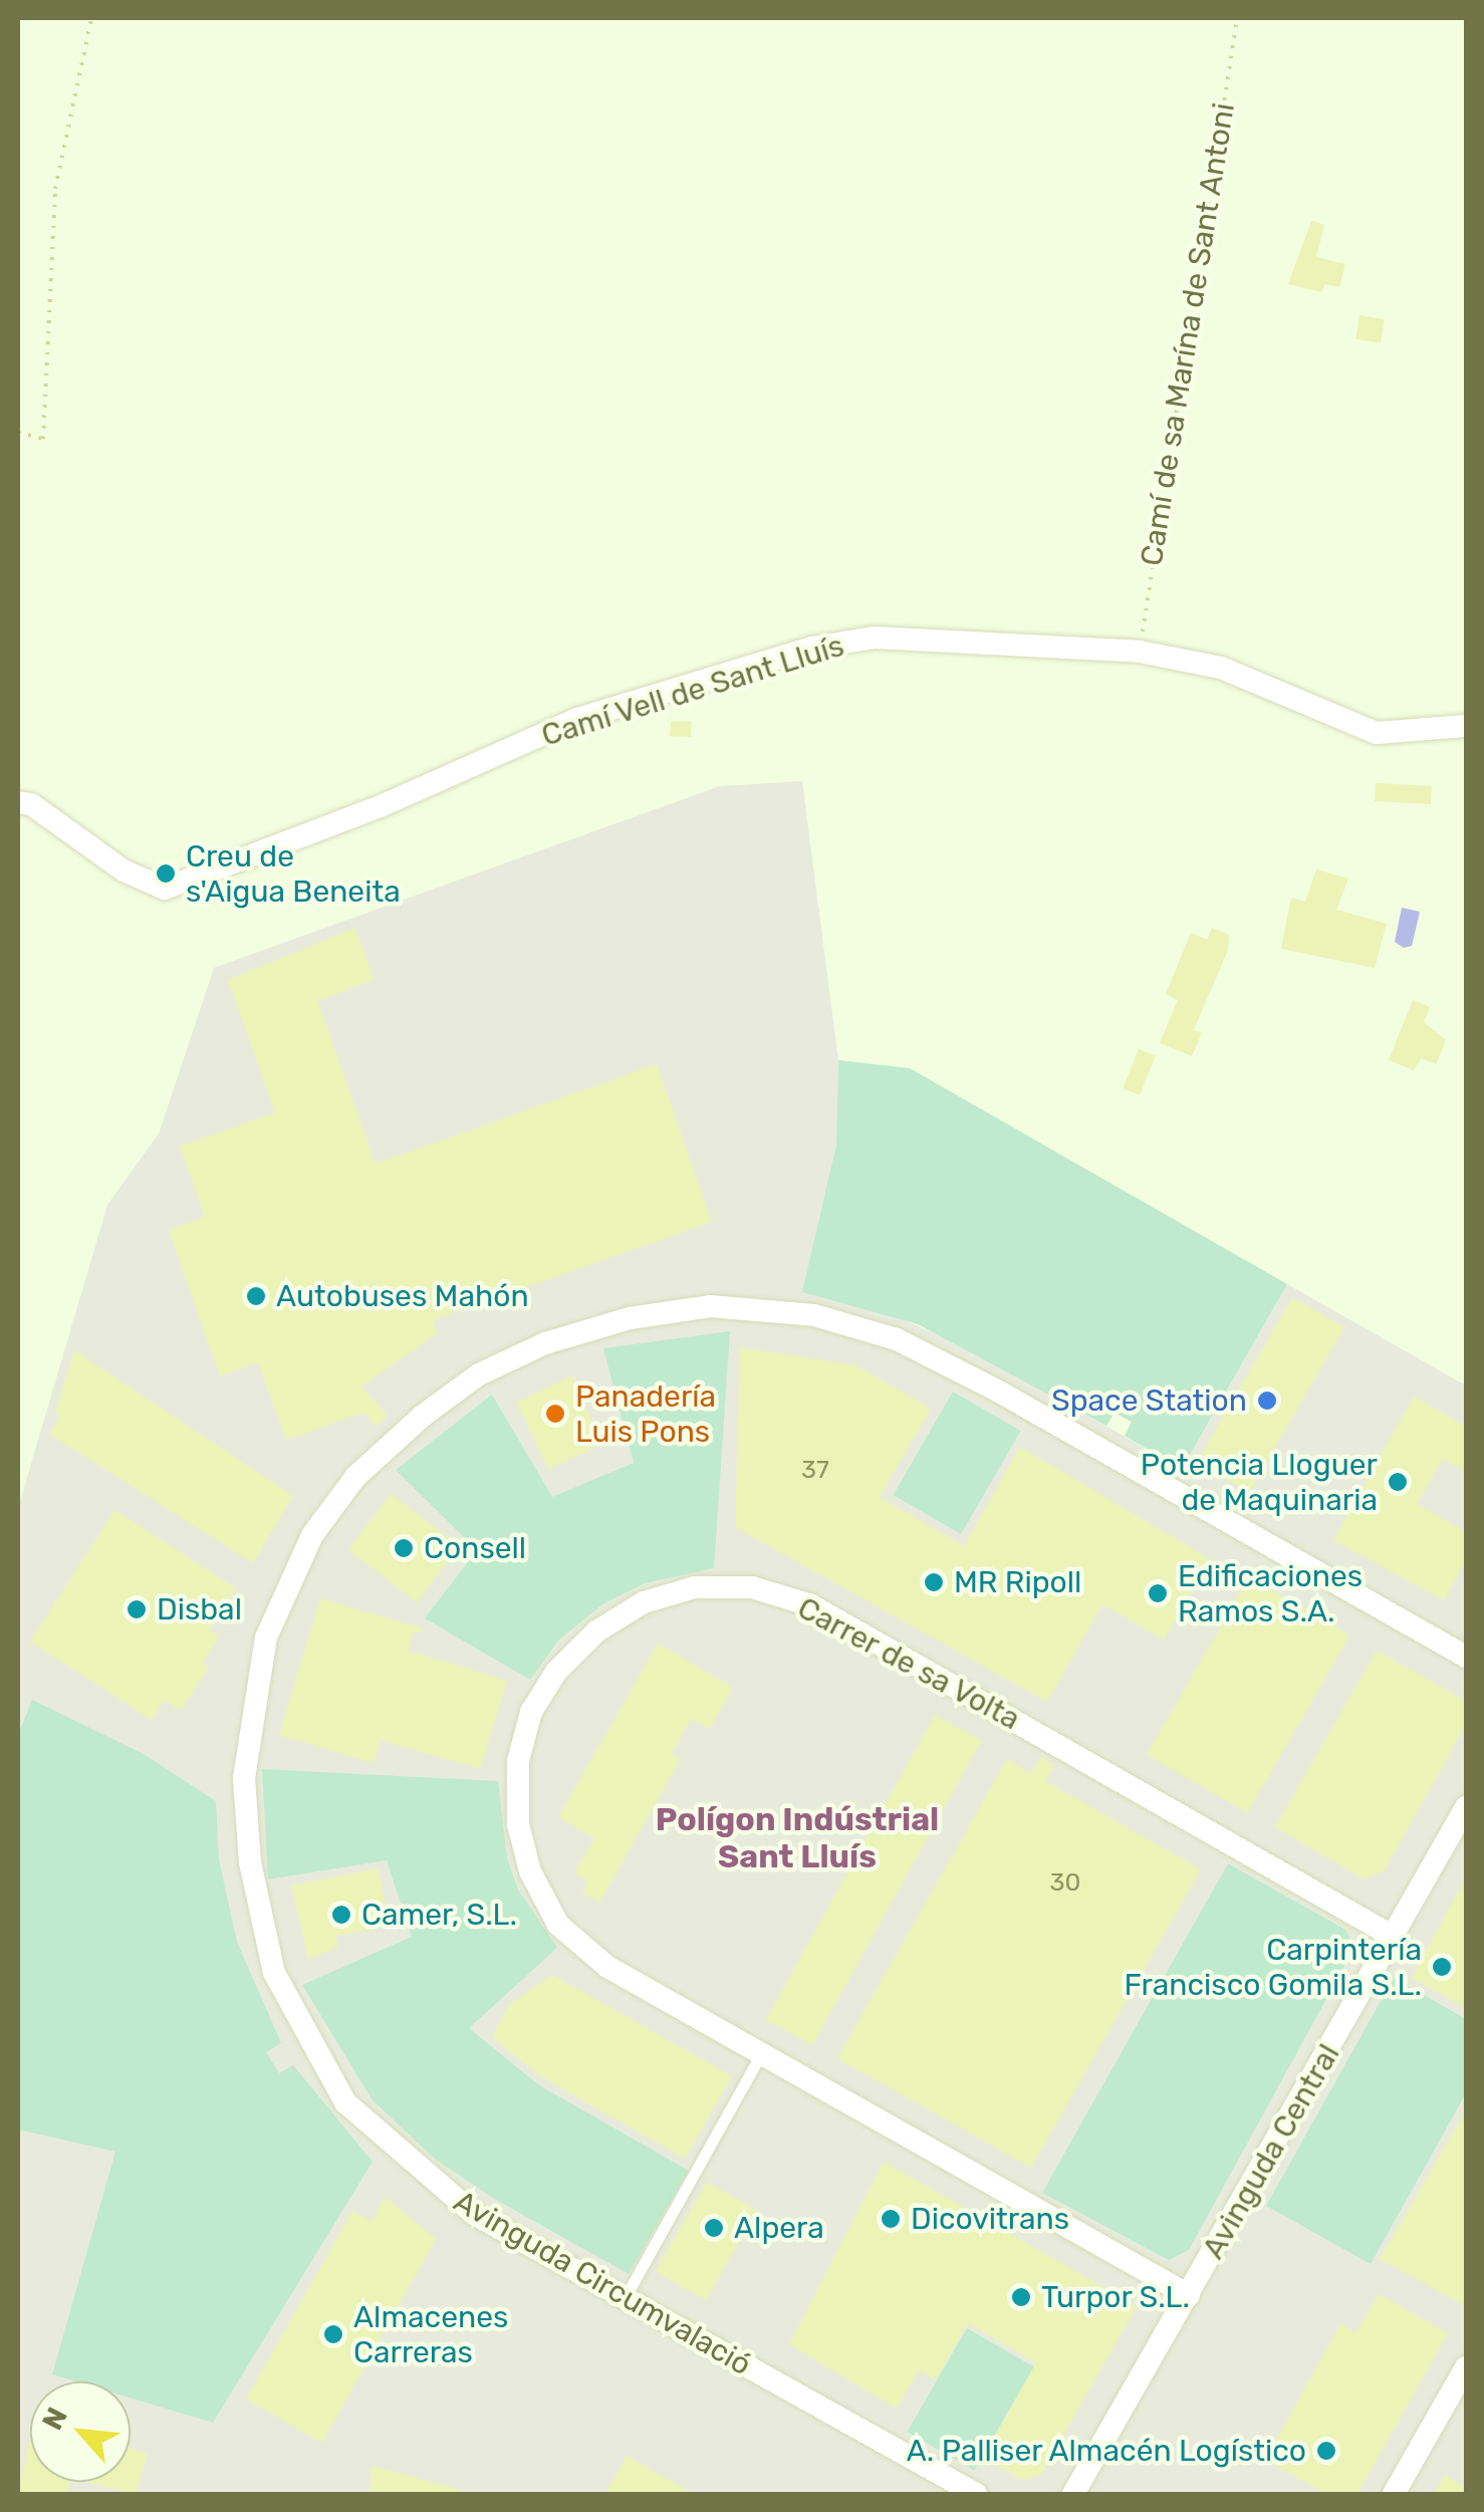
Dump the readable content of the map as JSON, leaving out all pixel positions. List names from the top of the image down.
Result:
{
  "streets": {
    "street": [
      "Camí Vell de Sant Lluís",
      "Carrer de sa Volta",
      "Avinguda Central",
      "Avinguda Circumvalació"
    ],
    "path": ["Camí de sa Marína de Sant Antoni"]
  },
  "crossings": [
    ["Camí de sa Marína de Sant Antoni", "Camí Vell de Sant Lluís"],
    ["Carrer de sa Volta", "Avinguda Central"]
  ],
  "districts": ["Polígon Indústrial Sant Lluís"],
  "places": [
    "Creu de s'Aigua Beneita",
    "Autobuses Mahón",
    "Space Station",
    "Panadería Luis Pons",
    "Potencia Lloguer de Maquinaria",
    "Consell",
    "MR Ripoll",
    "Edificaciones Ramos S.A.",
    "Disbal",
    "Camer, S.L.",
    "Carpintería Francisco Gomila S.L.",
    "Dicovitrans",
    "Alpera",
    "Turpor S.L.",
    "Almacenes Carreras",
    "A. Palliser Almacén Logístico"
  ],
  "house_numbers": ["37", "30"],
  "north": "top left"
}
